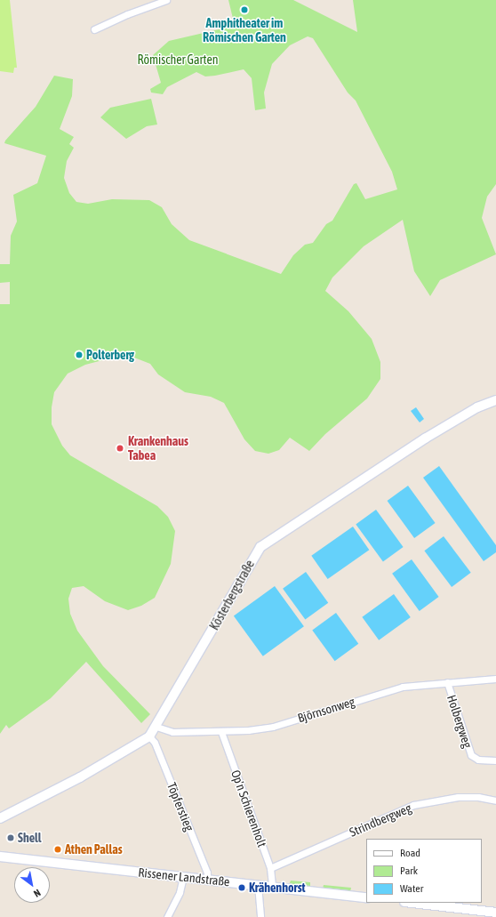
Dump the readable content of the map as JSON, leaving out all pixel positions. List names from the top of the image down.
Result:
{
  "streets": {
    "street": [
      "Kösterbergstraße",
      "Björnsonweg",
      "Holbergweg",
      "Töpferstieg",
      "Op'n Schierenholt",
      "Strindbergweg",
      "Rissener Landstraße"
    ]
  },
  "crossings": [
    ["Kösterbergstraße", "Björnsonweg"],
    ["Kösterbergstraße", "Töpferstieg"],
    ["Björnsonweg", "Holbergweg"],
    ["Björnsonweg", "Op'n Schierenholt"],
    ["Töpferstieg", "Rissener Landstraße"],
    ["Op'n Schierenholt", "Strindbergweg"],
    ["Op'n Schierenholt", "Rissener Landstraße"]
  ],
  "parks": ["Römischer Garten"],
  "places": [
    "Amphitheater im Römischen Garten",
    "Polterberg",
    "Krankenhaus Tabea",
    "Shell",
    "Athen Pallas",
    "Krähenhorst"
  ],
  "legend": ["Road", "Park", "Water"],
  "north": "bottom right"
}
